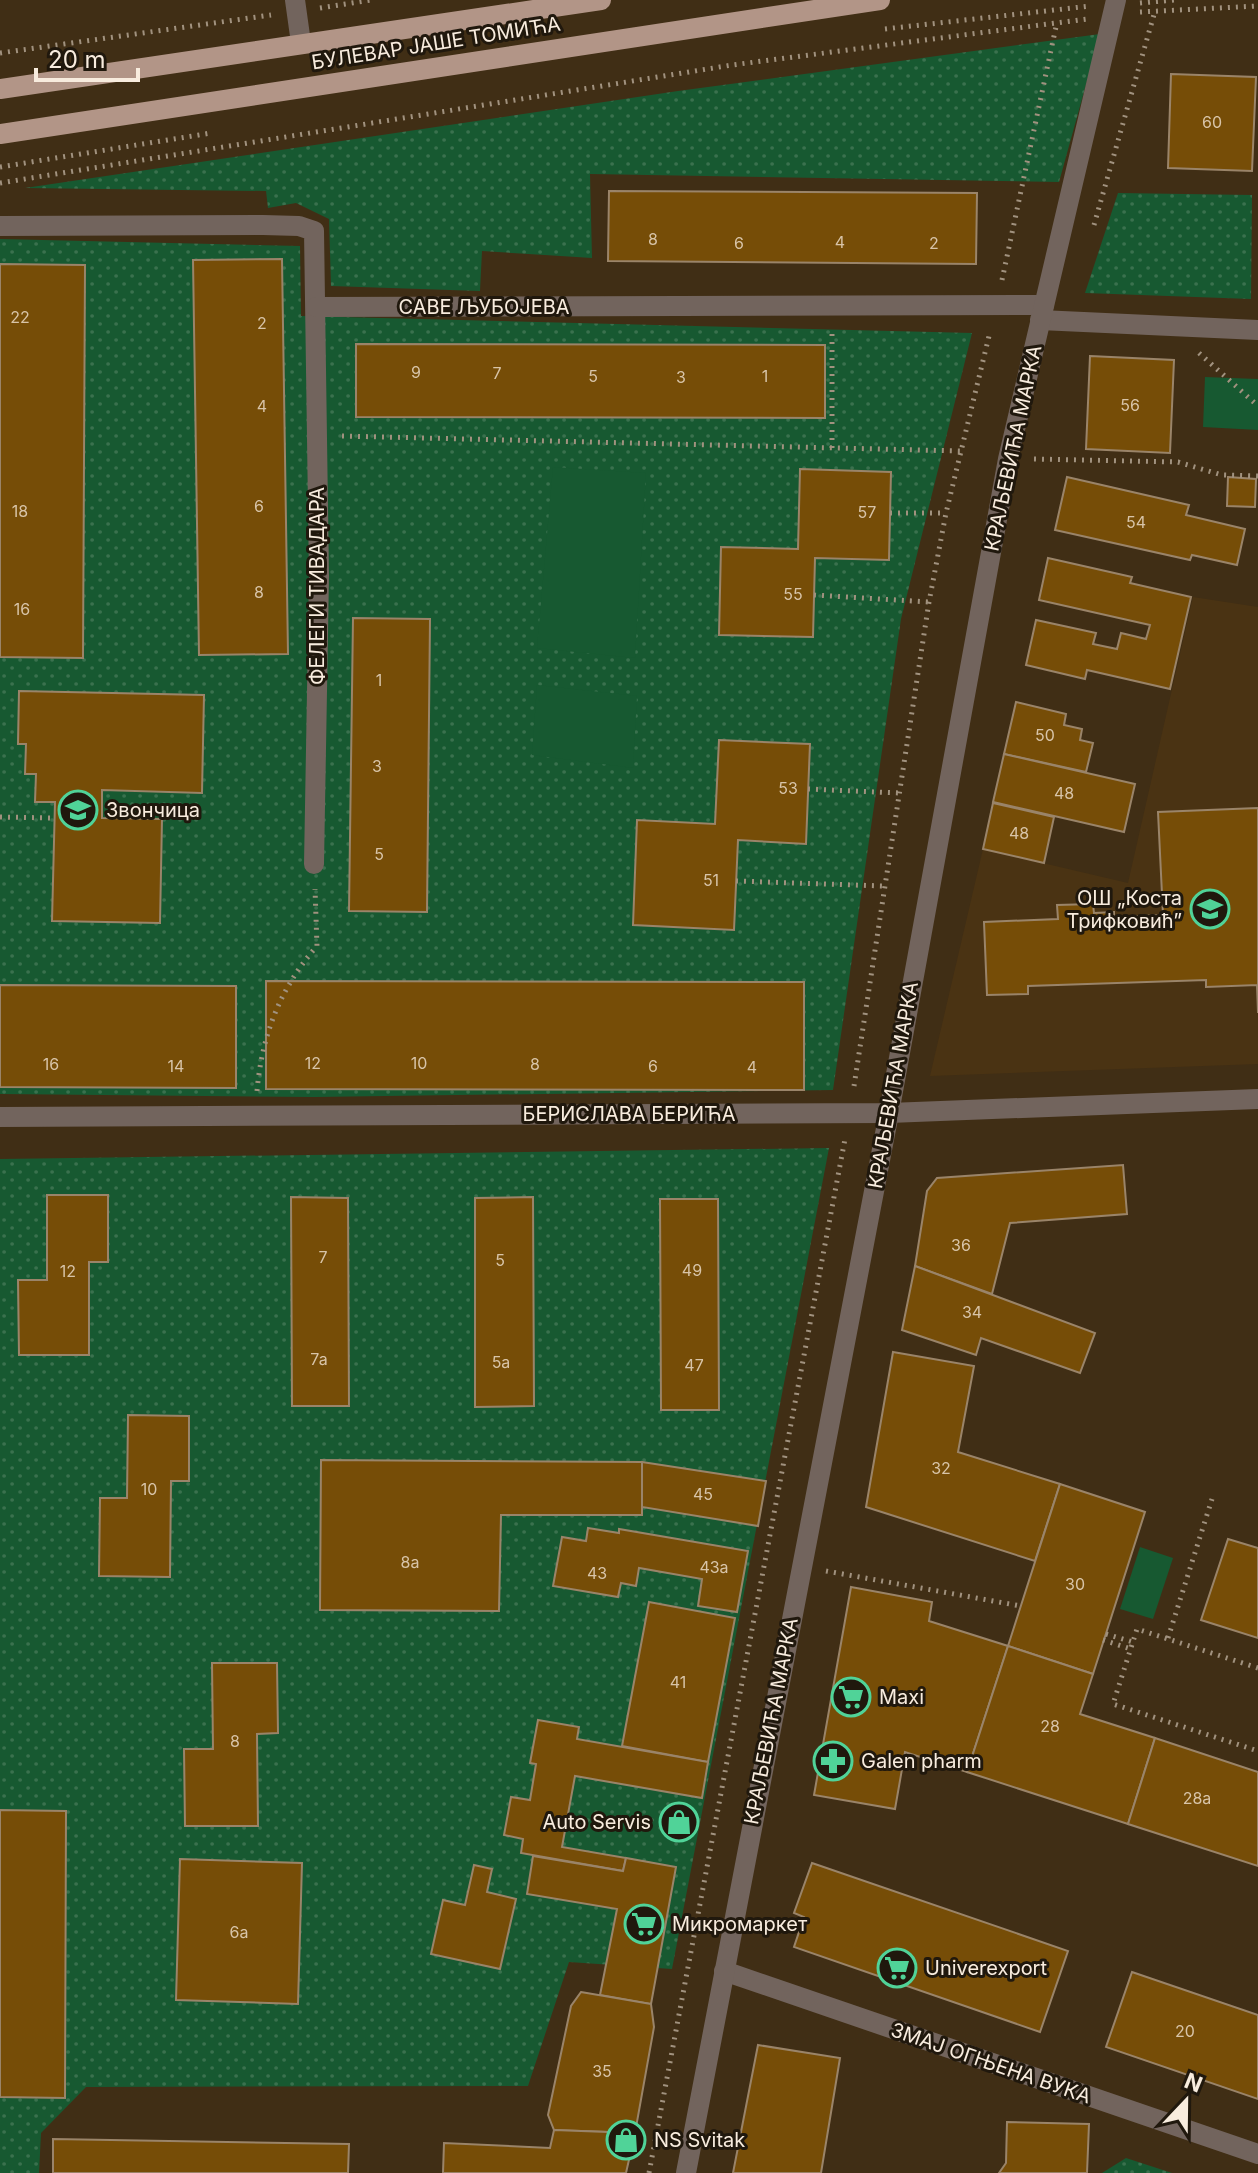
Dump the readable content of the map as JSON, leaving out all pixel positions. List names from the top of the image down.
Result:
{
  "streets": {
    "main road": ["БУЛЕВАР ЈАШЕ ТОМИЋА"],
    "street": [
      "САВЕ ЉУБОЈЕВА",
      "КРАЉЕВИЋА МАРКА",
      "ФЕЛЕГИ ТИВАДАРА",
      "БЕРИСЛАВА БЕРИЋА",
      "ЗМАЈ ОГЊЕНА ВУКА"
    ]
  },
  "crossings": [
    ["САВЕ ЉУБОЈЕВА", "КРАЉЕВИЋА МАРКА"],
    ["САВЕ ЉУБОЈЕВА", "ФЕЛЕГИ ТИВАДАРА"],
    ["КРАЉЕВИЋА МАРКА", "БЕРИСЛАВА БЕРИЋА"],
    ["КРАЉЕВИЋА МАРКА", "ЗМАЈ ОГЊЕНА ВУКА"]
  ],
  "places": {
    "school or university": ["Звончица", "ОШ „Коста Трифковић”"],
    "supermarket": ["Maxi", "Микромаркет", "Univerexport"],
    "pharmacy": ["Galen pharm"],
    "shop": ["Auto Servis", "NS Svitak"]
  },
  "house_numbers": [
    "60",
    "8",
    "4",
    "6",
    "2",
    "22",
    "2",
    "9",
    "7",
    "5",
    "1",
    "3",
    "56",
    "4",
    "6",
    "18",
    "57",
    "54",
    "8",
    "55",
    "16",
    "1",
    "50",
    "3",
    "53",
    "48",
    "48",
    "5",
    "51",
    "12",
    "10",
    "16",
    "8",
    "14",
    "6",
    "4",
    "36",
    "7",
    "5",
    "49",
    "12",
    "34",
    "7a",
    "5a",
    "47",
    "32",
    "10",
    "45",
    "8a",
    "43a",
    "43",
    "30",
    "41",
    "28",
    "8",
    "28a",
    "6a",
    "20",
    "35"
  ],
  "scale_bar": "20 m",
  "north": "top"
}
